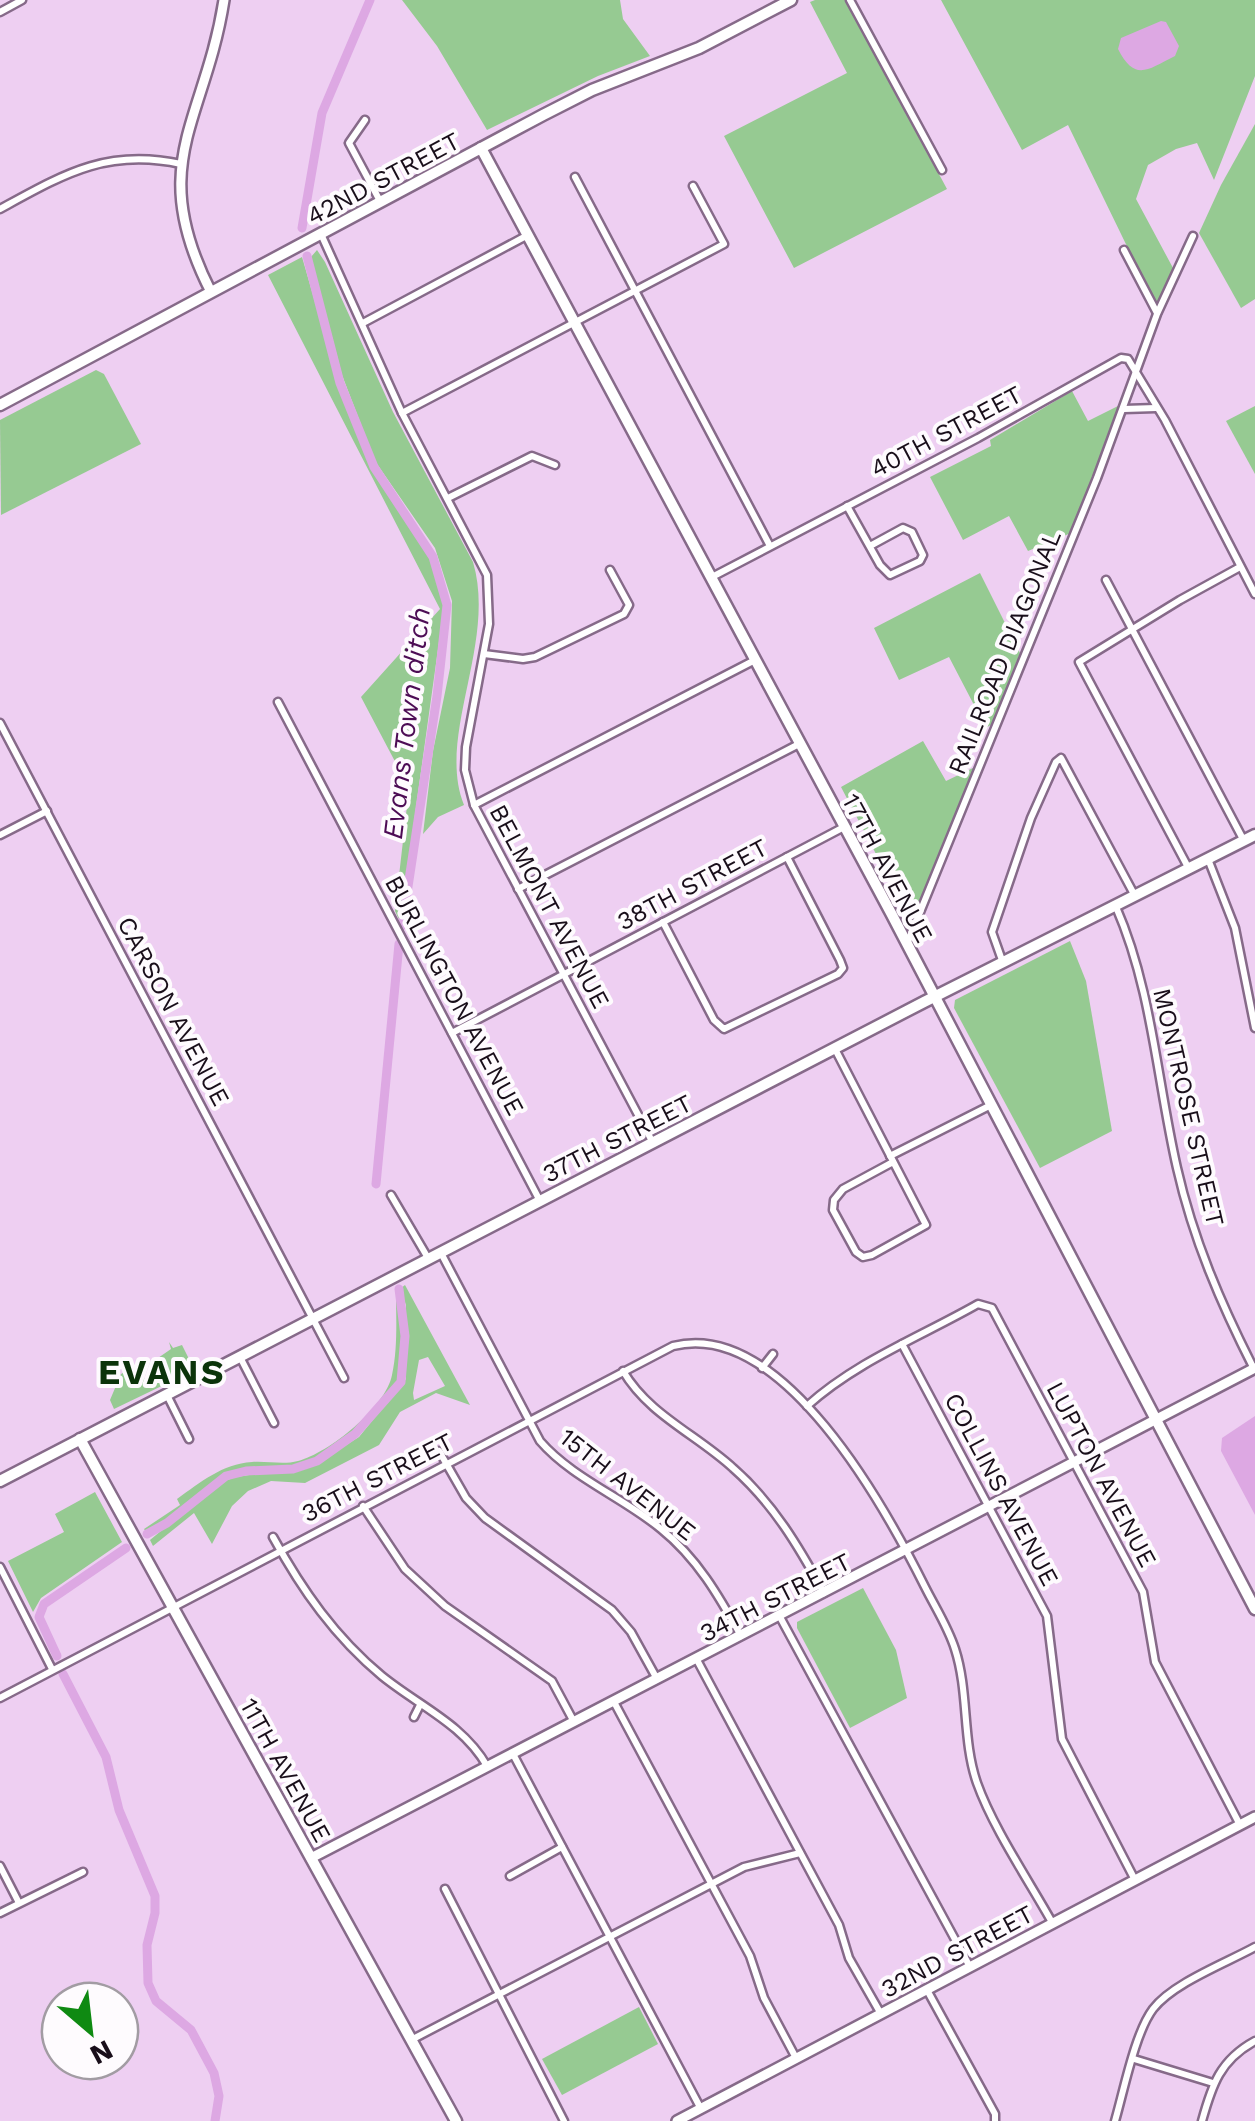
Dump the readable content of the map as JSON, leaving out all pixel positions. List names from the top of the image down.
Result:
{
  "streets": {
    "main road": [
      "42ND STREET",
      "17TH AVENUE",
      "37TH STREET",
      "11TH AVENUE"
    ],
    "street": [
      "40TH STREET",
      "RAILROAD DIAGONAL",
      "38TH STREET",
      "BELMONT AVENUE",
      "BURLINGTON AVENUE",
      "CARSON AVENUE",
      "MONTROSE STREET",
      "LUPTON AVENUE",
      "36TH STREET",
      "15TH AVENUE",
      "COLLINS AVENUE",
      "34TH STREET",
      "32ND STREET"
    ]
  },
  "crossings": [
    ["42ND STREET", "17TH AVENUE"],
    ["42ND STREET", "BELMONT AVENUE"],
    ["40TH STREET", "RAILROAD DIAGONAL"],
    ["40TH STREET", "17TH AVENUE"],
    ["RAILROAD DIAGONAL", "17TH AVENUE"],
    ["17TH AVENUE", "38TH STREET"],
    ["17TH AVENUE", "37TH STREET"],
    ["17TH AVENUE", "34TH STREET"],
    ["38TH STREET", "BELMONT AVENUE"],
    ["38TH STREET", "BURLINGTON AVENUE"],
    ["BELMONT AVENUE", "37TH STREET"],
    ["BURLINGTON AVENUE", "37TH STREET"],
    ["CARSON AVENUE", "37TH STREET"],
    ["MONTROSE STREET", "37TH STREET"],
    ["MONTROSE STREET", "34TH STREET"],
    ["37TH STREET", "15TH AVENUE"],
    ["37TH STREET", "11TH AVENUE"],
    ["LUPTON AVENUE", "COLLINS AVENUE"],
    ["LUPTON AVENUE", "34TH STREET"],
    ["LUPTON AVENUE", "32ND STREET"],
    ["36TH STREET", "15TH AVENUE"],
    ["36TH STREET", "11TH AVENUE"],
    ["15TH AVENUE", "34TH STREET"],
    ["COLLINS AVENUE", "34TH STREET"],
    ["COLLINS AVENUE", "32ND STREET"],
    ["34TH STREET", "11TH AVENUE"]
  ],
  "districts": ["EVANS"],
  "water": ["Evans Town ditch"],
  "north": "bottom right"
}
